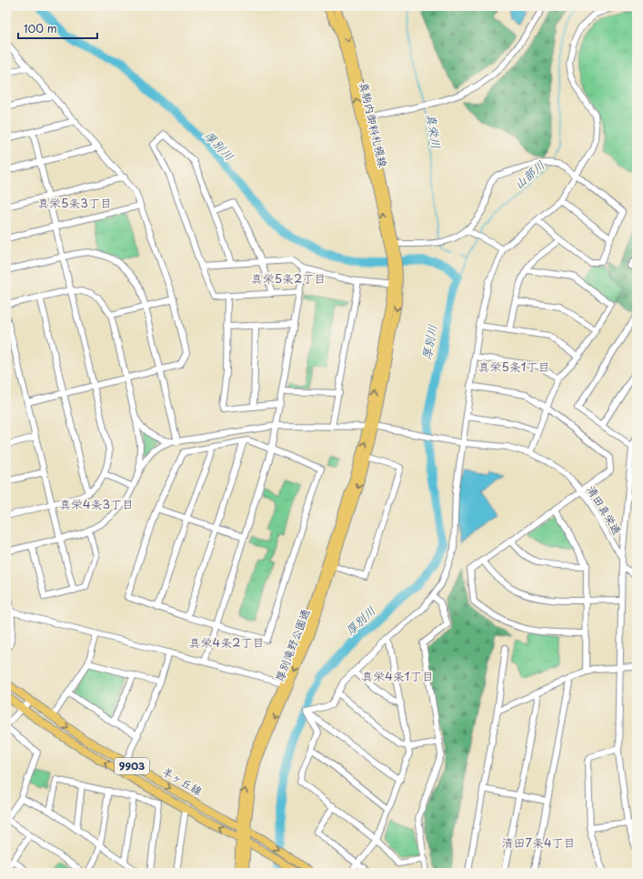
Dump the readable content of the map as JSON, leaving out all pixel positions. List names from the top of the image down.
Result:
{
  "streets": {
    "main road": [
      "真駒内御料札幌線",
      "厚別滝野公園通",
      "9903",
      "羊ヶ丘線"
    ],
    "street": ["清田真栄通"]
  },
  "crossings": [
    ["真駒内御料札幌線", "清田真栄通"],
    ["真駒内御料札幌線", "厚別滝野公園通"],
    ["清田真栄通", "厚別滝野公園通"],
    ["厚別滝野公園通", "羊ヶ丘線"]
  ],
  "districts": [
    "真栄5条3丁目",
    "真栄5条2丁目",
    "真栄5条1丁目",
    "真栄4条3丁目",
    "真栄4条2丁目",
    "真栄4条1丁目",
    "清田7条4丁目"
  ],
  "water": ["真栄川", "厚別川", "山部川"],
  "scale_bar": "100 m"
}
